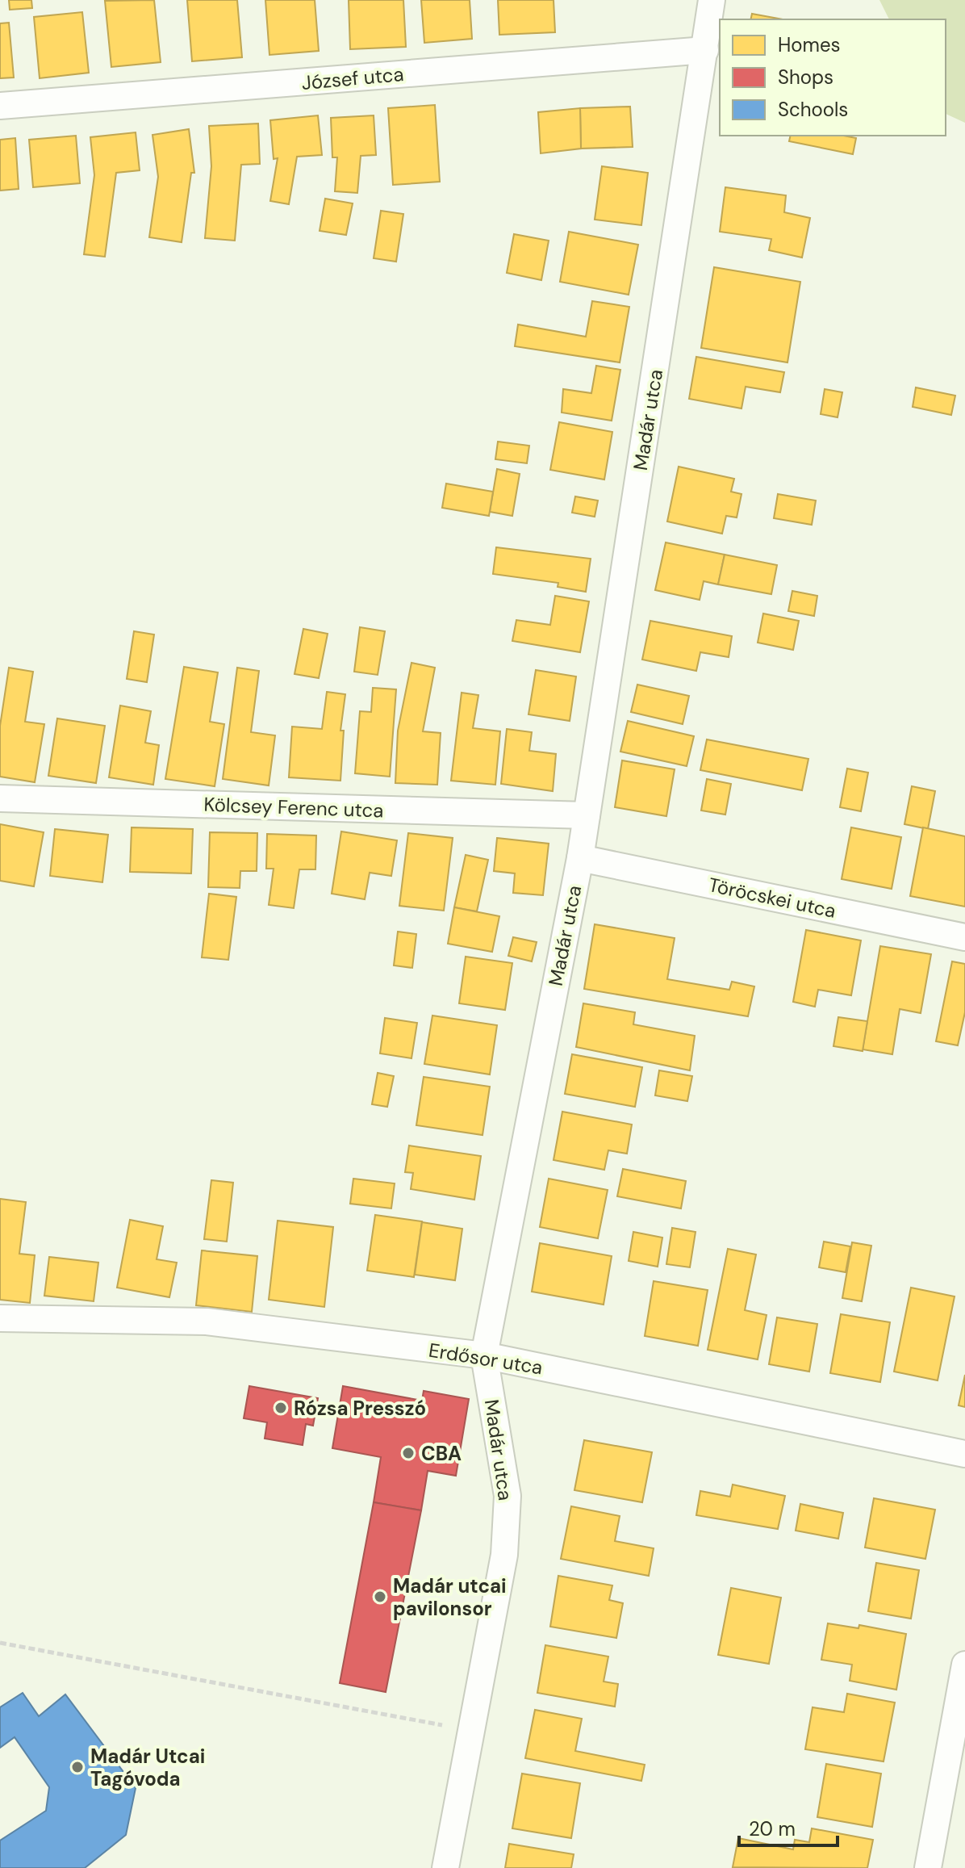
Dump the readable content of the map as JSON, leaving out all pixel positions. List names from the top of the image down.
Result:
{
  "streets": {
    "street": [
      "József utca",
      "Madár utca",
      "Kölcsey Ferenc utca",
      "Töröcskei utca",
      "Erdősor utca"
    ]
  },
  "crossings": [
    ["József utca", "Madár utca"],
    ["Madár utca", "Kölcsey Ferenc utca"],
    ["Madár utca", "Töröcskei utca"],
    ["Madár utca", "Erdősor utca"]
  ],
  "places": [
    "Rózsa Presszó",
    "CBA",
    "Madár utcai pavilonsor",
    "Madár Utcai Tagóvoda"
  ],
  "legend": ["Homes", "Shops", "Schools"],
  "scale_bar": "20 m"
}
